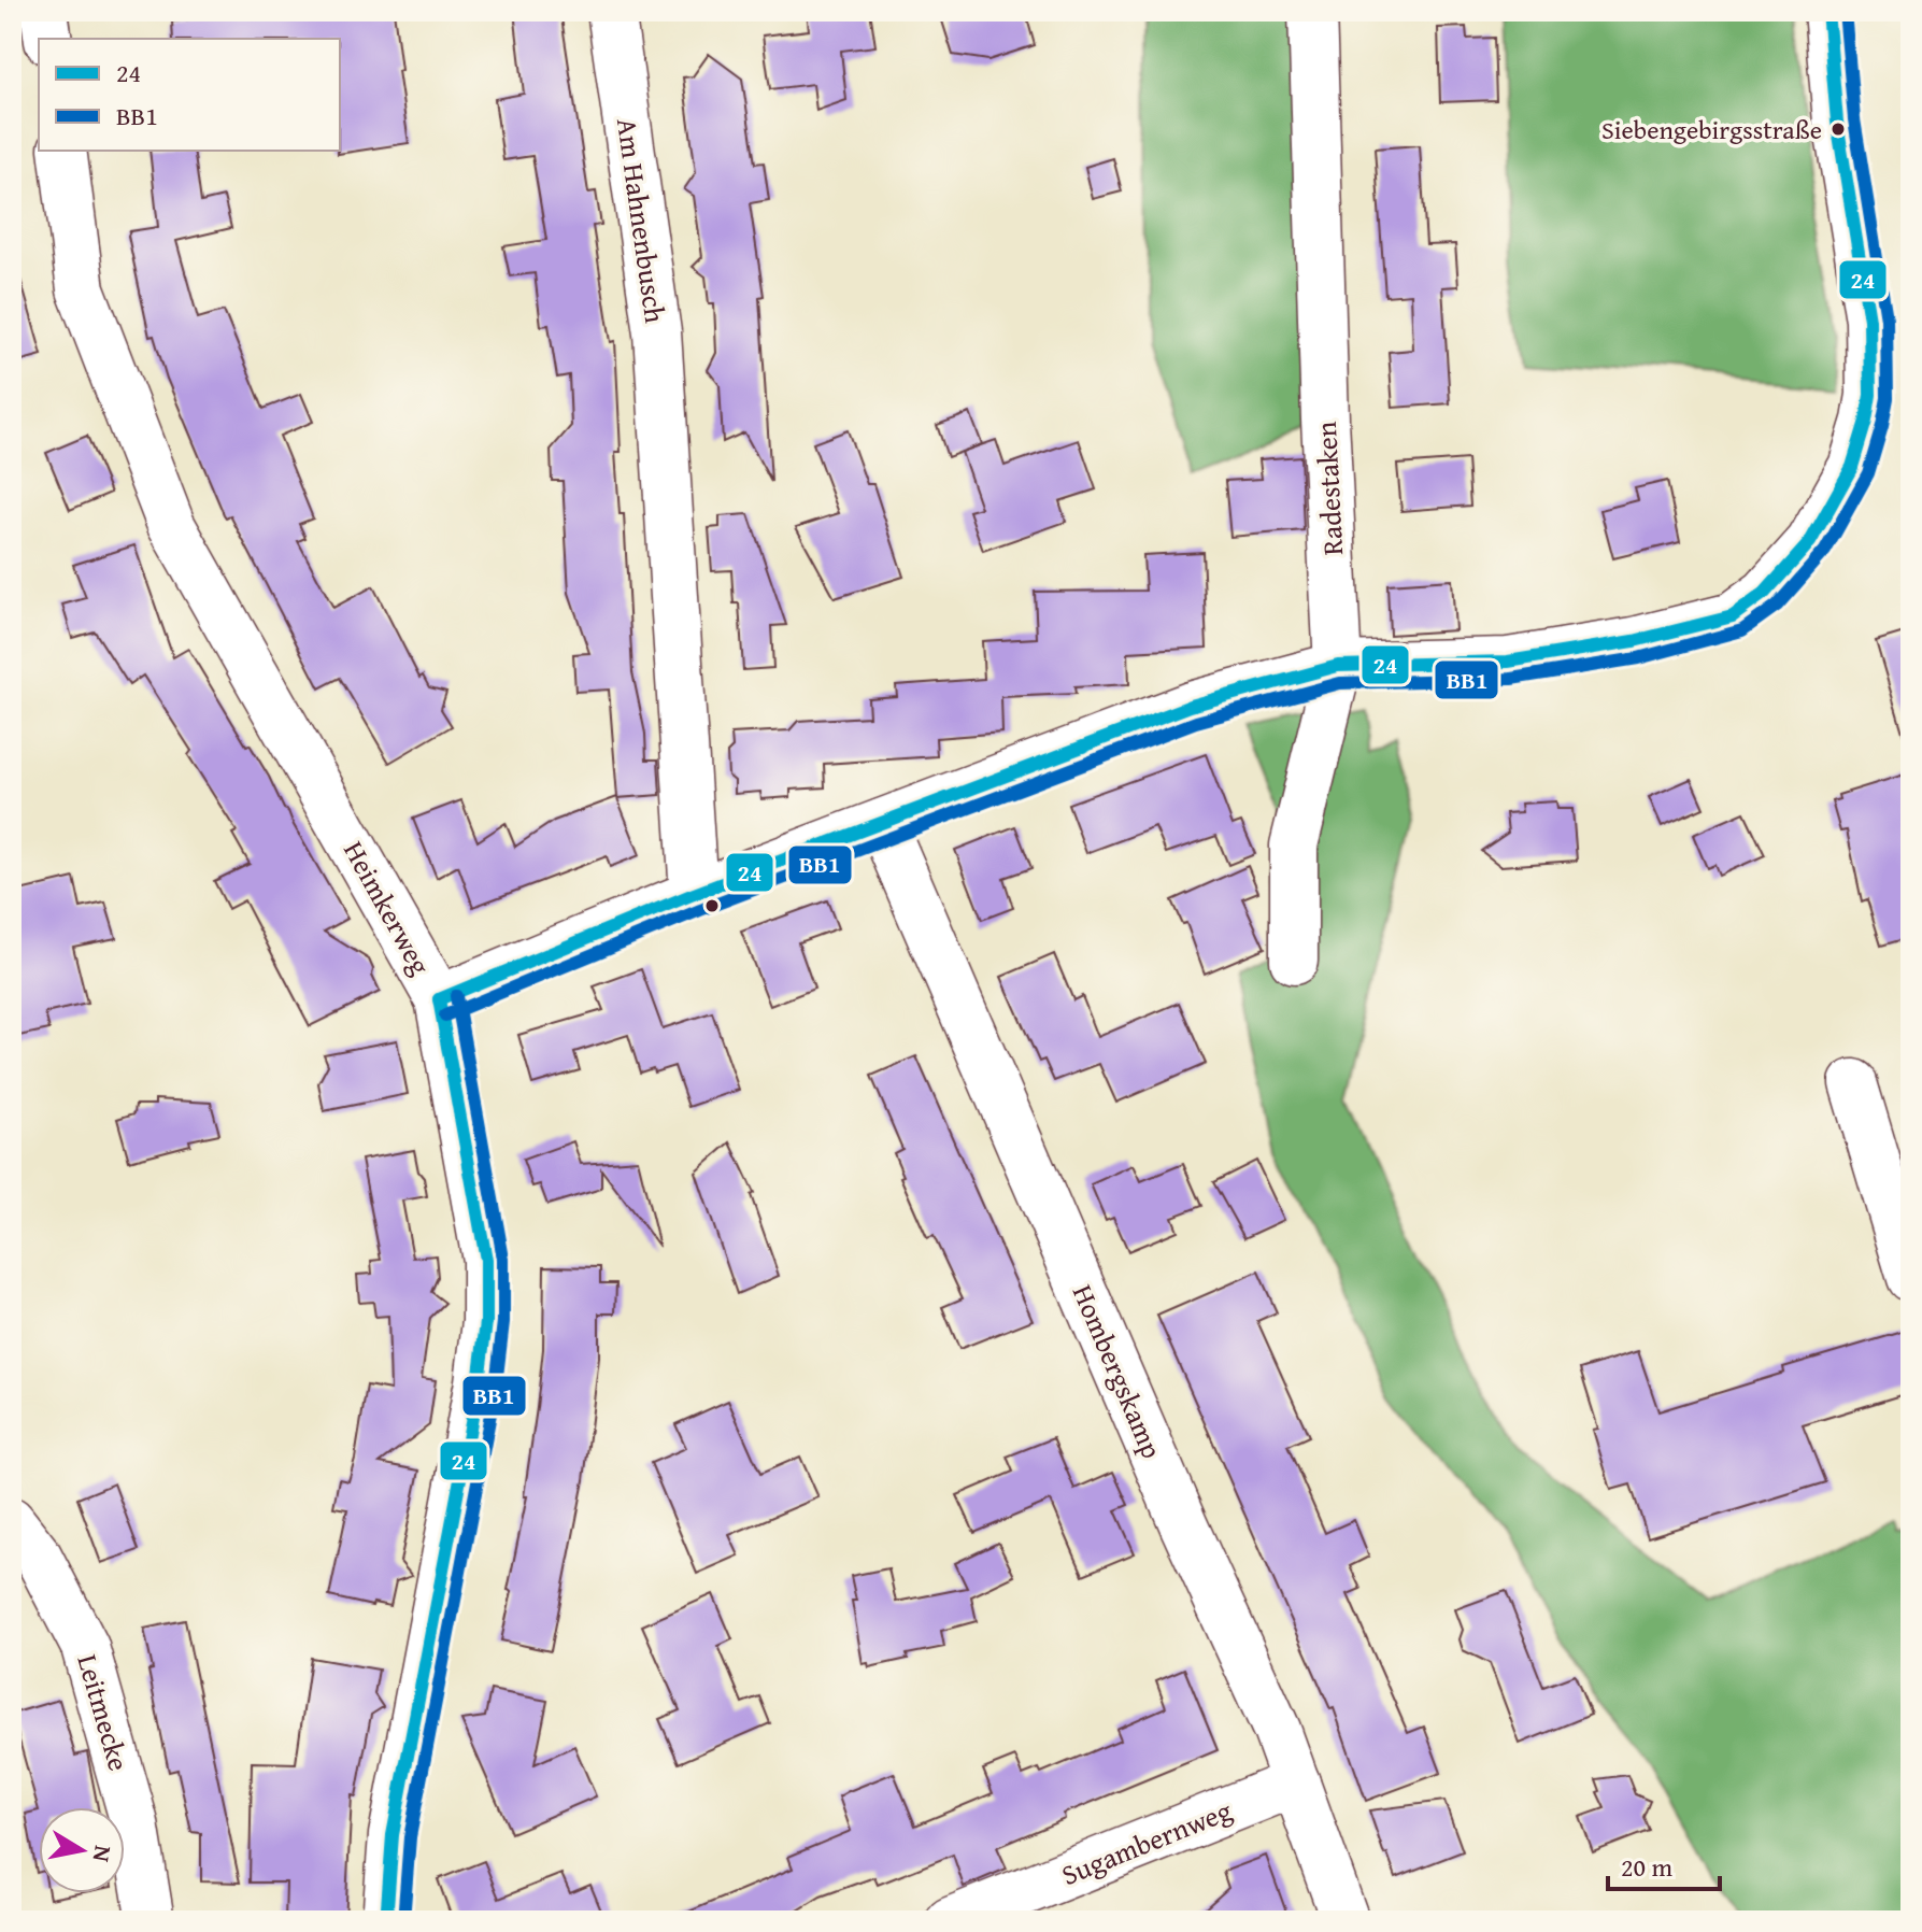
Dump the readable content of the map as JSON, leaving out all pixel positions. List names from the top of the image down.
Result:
{
  "streets": {
    "street": [
      "Am Hahnenbusch",
      "Radestaken",
      "Heimkerweg",
      "Hombergskamp",
      "Leitmecke",
      "Sugambernweg"
    ]
  },
  "crossings": [
    ["Hombergskamp", "Sugambernweg"]
  ],
  "places": ["Siebengebirgsstraße"],
  "lines": ["transit line 24", "transit line BB1"],
  "legend": ["24", "BB1"],
  "scale_bar": "20 m",
  "north": "right"
}
